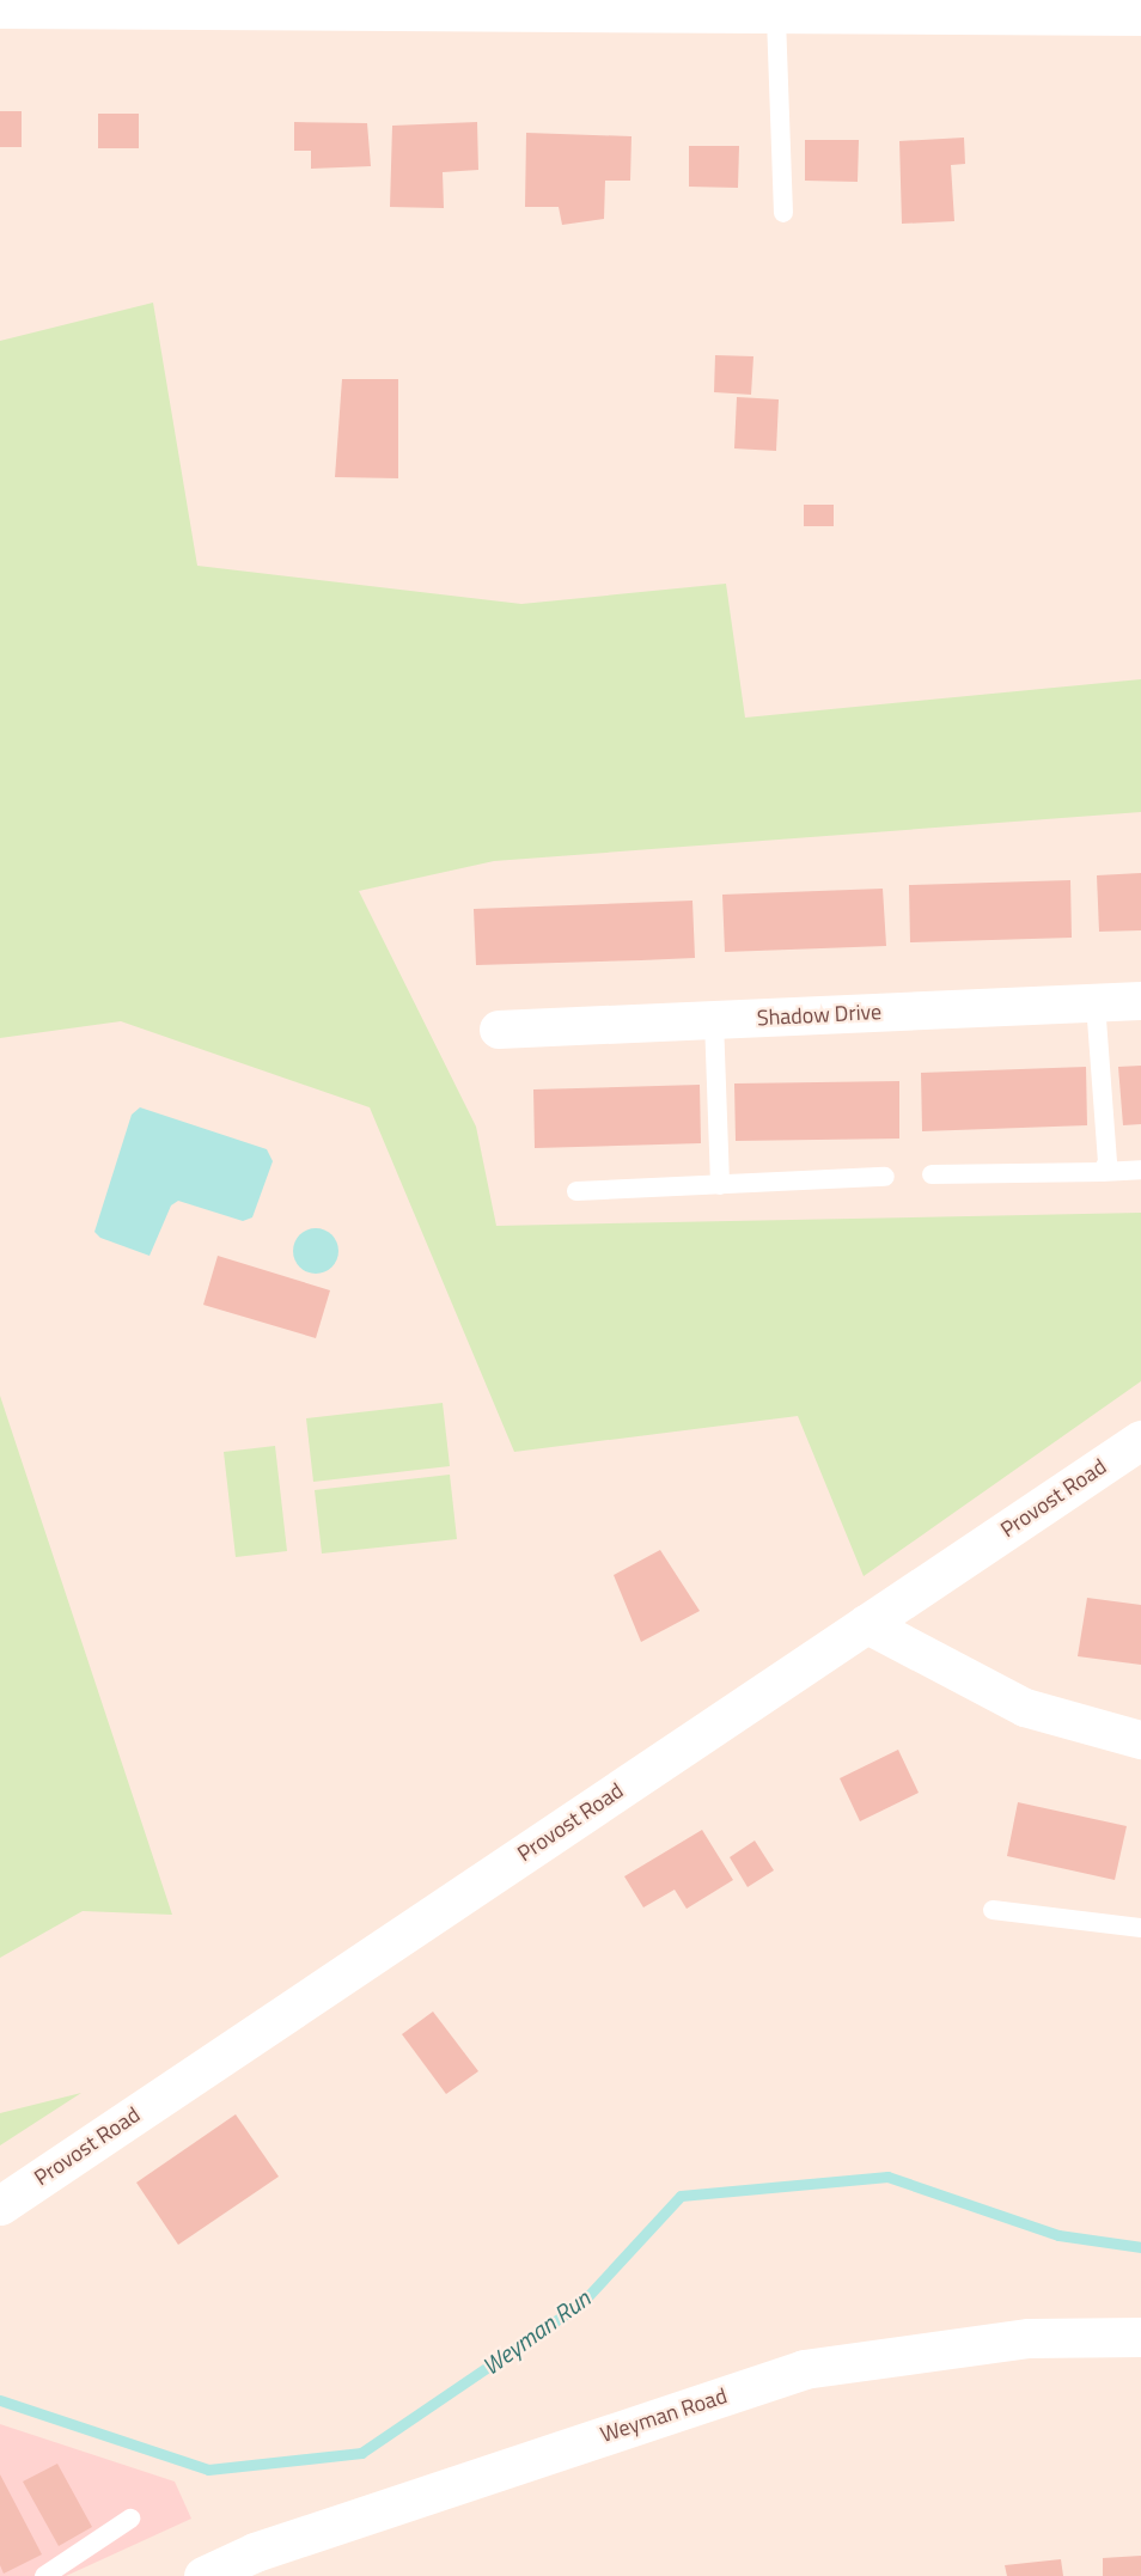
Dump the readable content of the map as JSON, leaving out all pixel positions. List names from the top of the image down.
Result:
{
  "streets": {
    "street": ["Shadow Drive", "Provost Road", "Weyman Road"]
  },
  "water": ["Weyman Run"]
}
